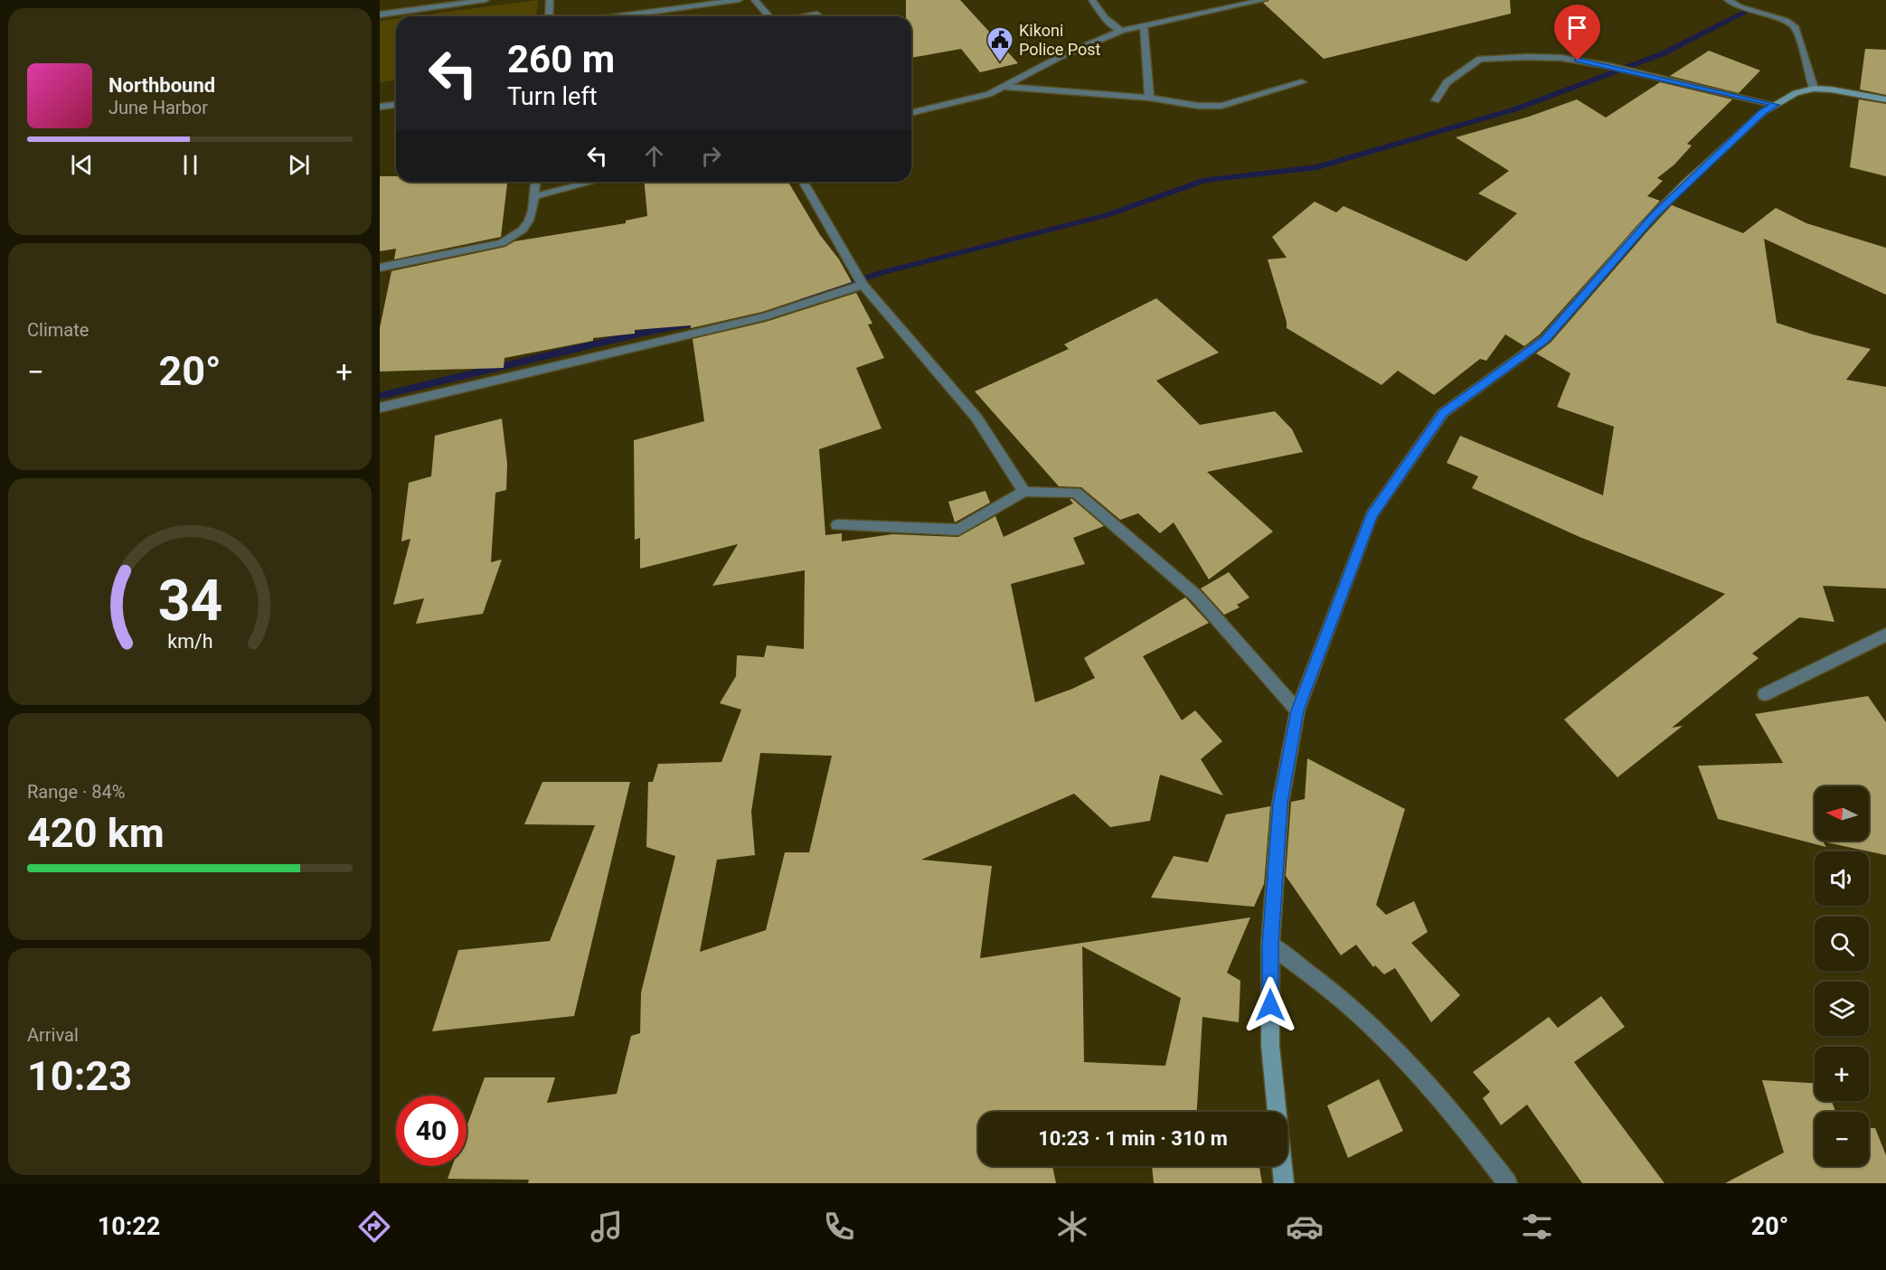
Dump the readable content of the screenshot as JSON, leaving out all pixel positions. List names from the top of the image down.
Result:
{
  "places": {
    "public building": ["Kikoni Police Post"]
  },
  "north": "left",
  "page": {
    "turn": ["260 m", "Turn left"],
    "song": ["Northbound", "June Harbor"],
    "tile": [
      "Climate",
      ["Range · 84%", "420 km"],
      ["Arrival", "10:23"]
    ],
    "heat": ["−", "20°", "+"],
    "map_buttons": ["+", "−"],
    "limit": "40",
    "trip": "10:23 · 1 min · 310 m",
    "tabs": ["10:22", "20°"],
    "gauge": ["34", "km/h"]
  }
}
